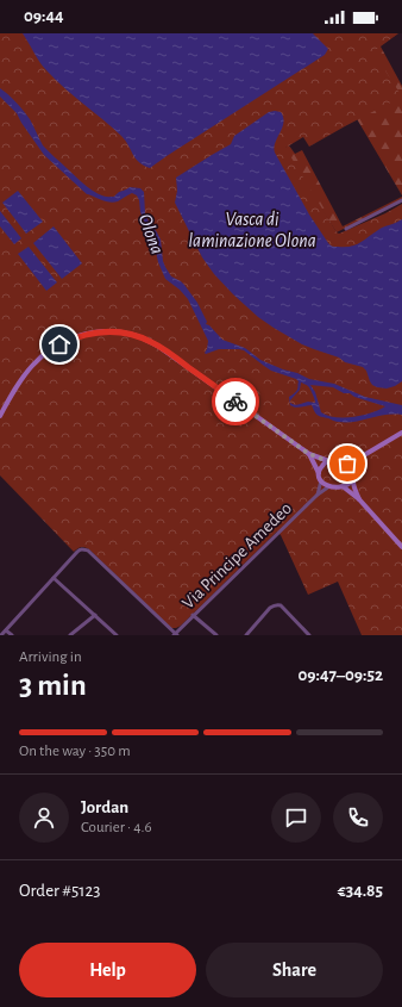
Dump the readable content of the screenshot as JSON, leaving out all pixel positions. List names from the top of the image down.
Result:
{
  "streets": {
    "street": ["Via Principe Amedeo"]
  },
  "water": ["Vasca di laminazione Olona", "Olona"],
  "page": {
    "status": "09:44",
    "heading": ["3 min", "Arriving in", "09:47–09:52"],
    "panel": [
      "Jordan",
      "Courier · 4.6",
      "Order #5123",
      "€34.85"
    ],
    "bar": "On the way · 350 m",
    "buttons": ["Help", "Share"]
  }
}
